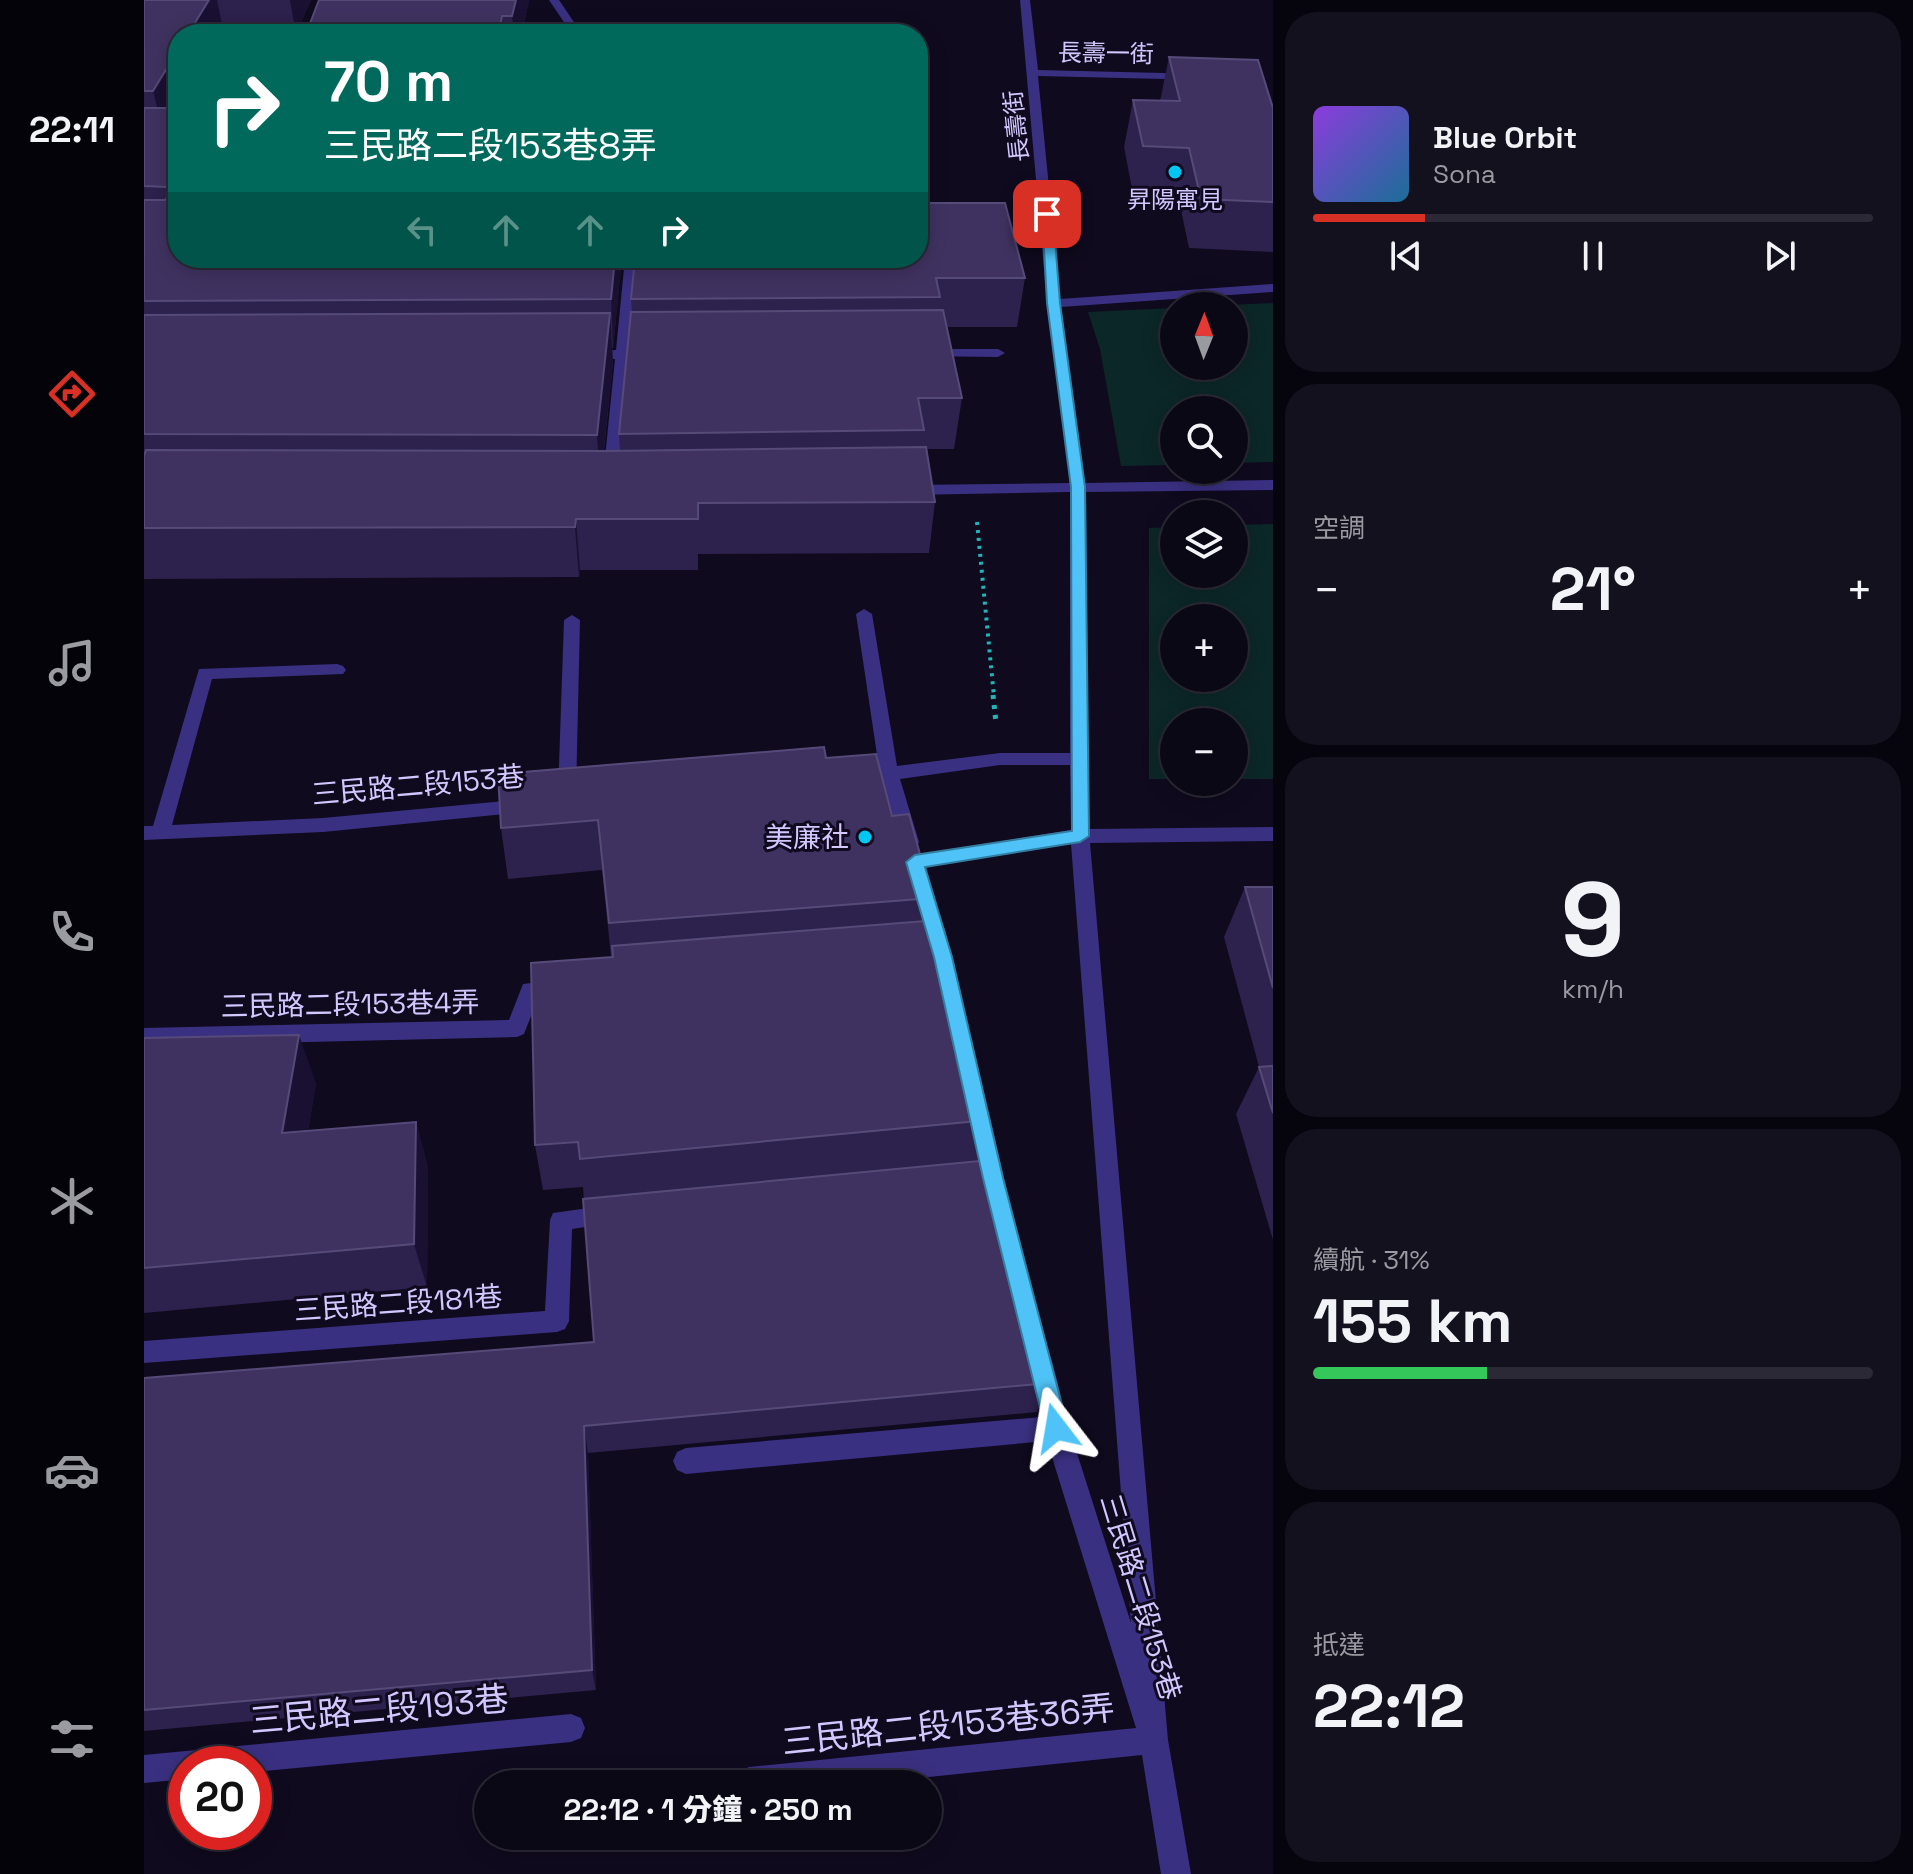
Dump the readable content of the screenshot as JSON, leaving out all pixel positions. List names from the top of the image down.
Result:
{
  "streets": {
    "street": [
      "長壽一街",
      "長壽街",
      "三民路二段153巷",
      "三民路二段153巷4弄",
      "三民路二段181巷",
      "三民路二段193巷",
      "三民路二段153巷36弄"
    ]
  },
  "crossings": [
    ["長壽一街", "長壽街"],
    ["長壽街", "三民路二段153巷"],
    ["長壽街", "三民路二段153巷36弄"],
    ["三民路二段153巷", "三民路二段153巷36弄"]
  ],
  "places": ["昇陽寓見", "美廉社"],
  "north": "top",
  "page": {
    "tabs": "22:11",
    "turn": ["70 m", "三民路二段153巷8弄"],
    "song": ["Blue Orbit", "Sona"],
    "map_buttons": ["+", "−"],
    "tile": [
      "空調",
      ["9", "km/h"],
      ["續航 · 31%", "155 km"],
      ["抵達", "22:12"]
    ],
    "heat": ["−", "21°", "+"],
    "limit": "20",
    "trip": "22:12 · 1 分鐘 · 250 m"
  }
}
